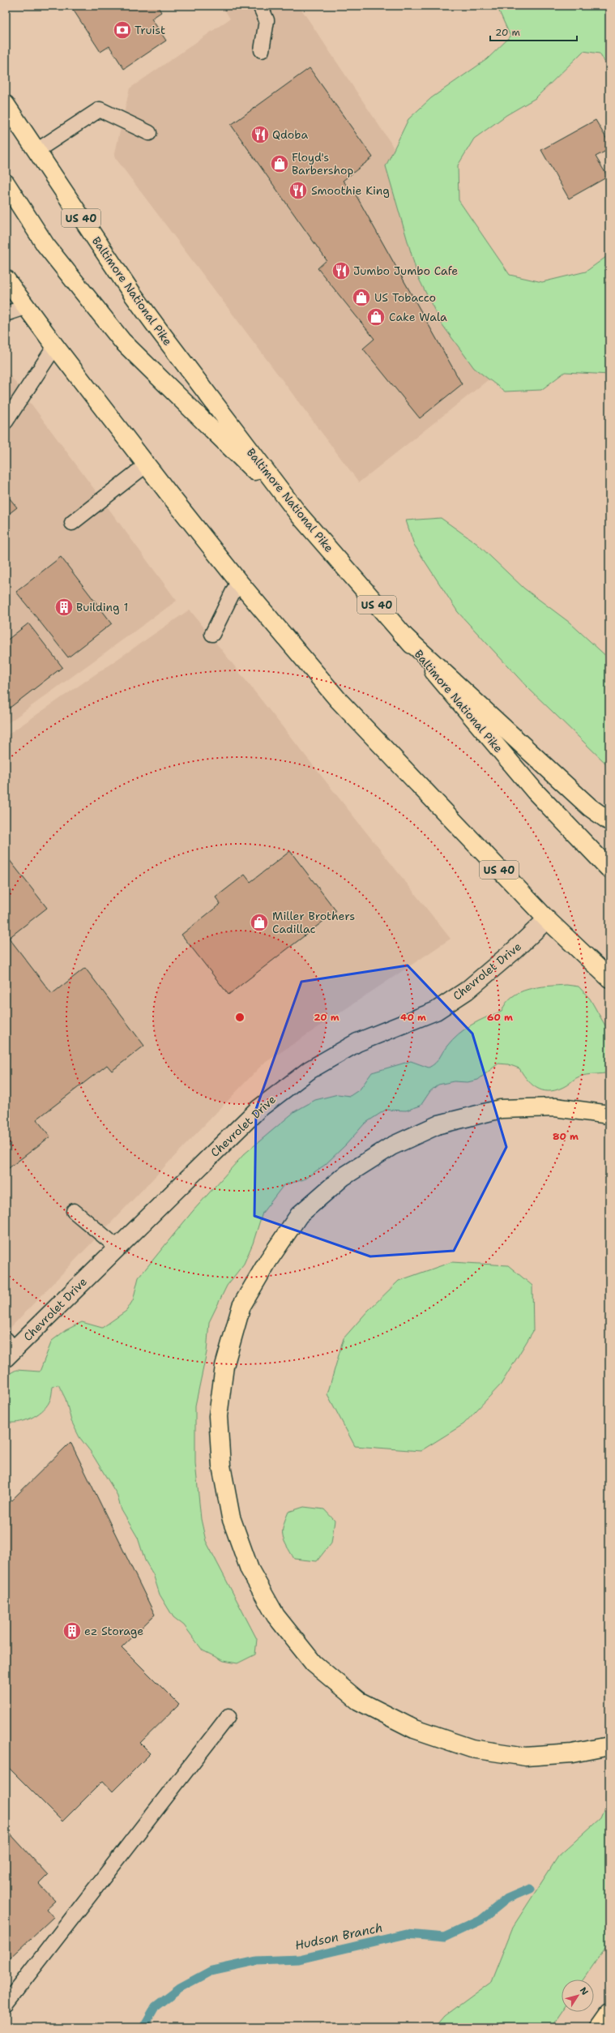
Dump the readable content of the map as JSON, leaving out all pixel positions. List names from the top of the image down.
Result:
{
  "streets": {
    "main road": ["US 40", "Baltimore National Pike"],
    "street": ["Chevrolet Drive"]
  },
  "crossings": [
    ["US 40", "Chevrolet Drive"]
  ],
  "water": ["Hudson Branch"],
  "places": {
    "bank": ["Truist"],
    "restaurant": ["Qdoba", "Smoothie King", "Jumbo Jumbo Cafe"],
    "shop": [
      "Floyd's Barbershop",
      "US Tobacco",
      "Cake Wala",
      "Miller Brothers Cadillac"
    ],
    "building": ["Building 1", "ez Storage"]
  },
  "scale_bar": "20 m",
  "north": "top right",
  "rings": [
    "20 m",
    "40 m",
    "60 m",
    "80 m"
  ]
}
